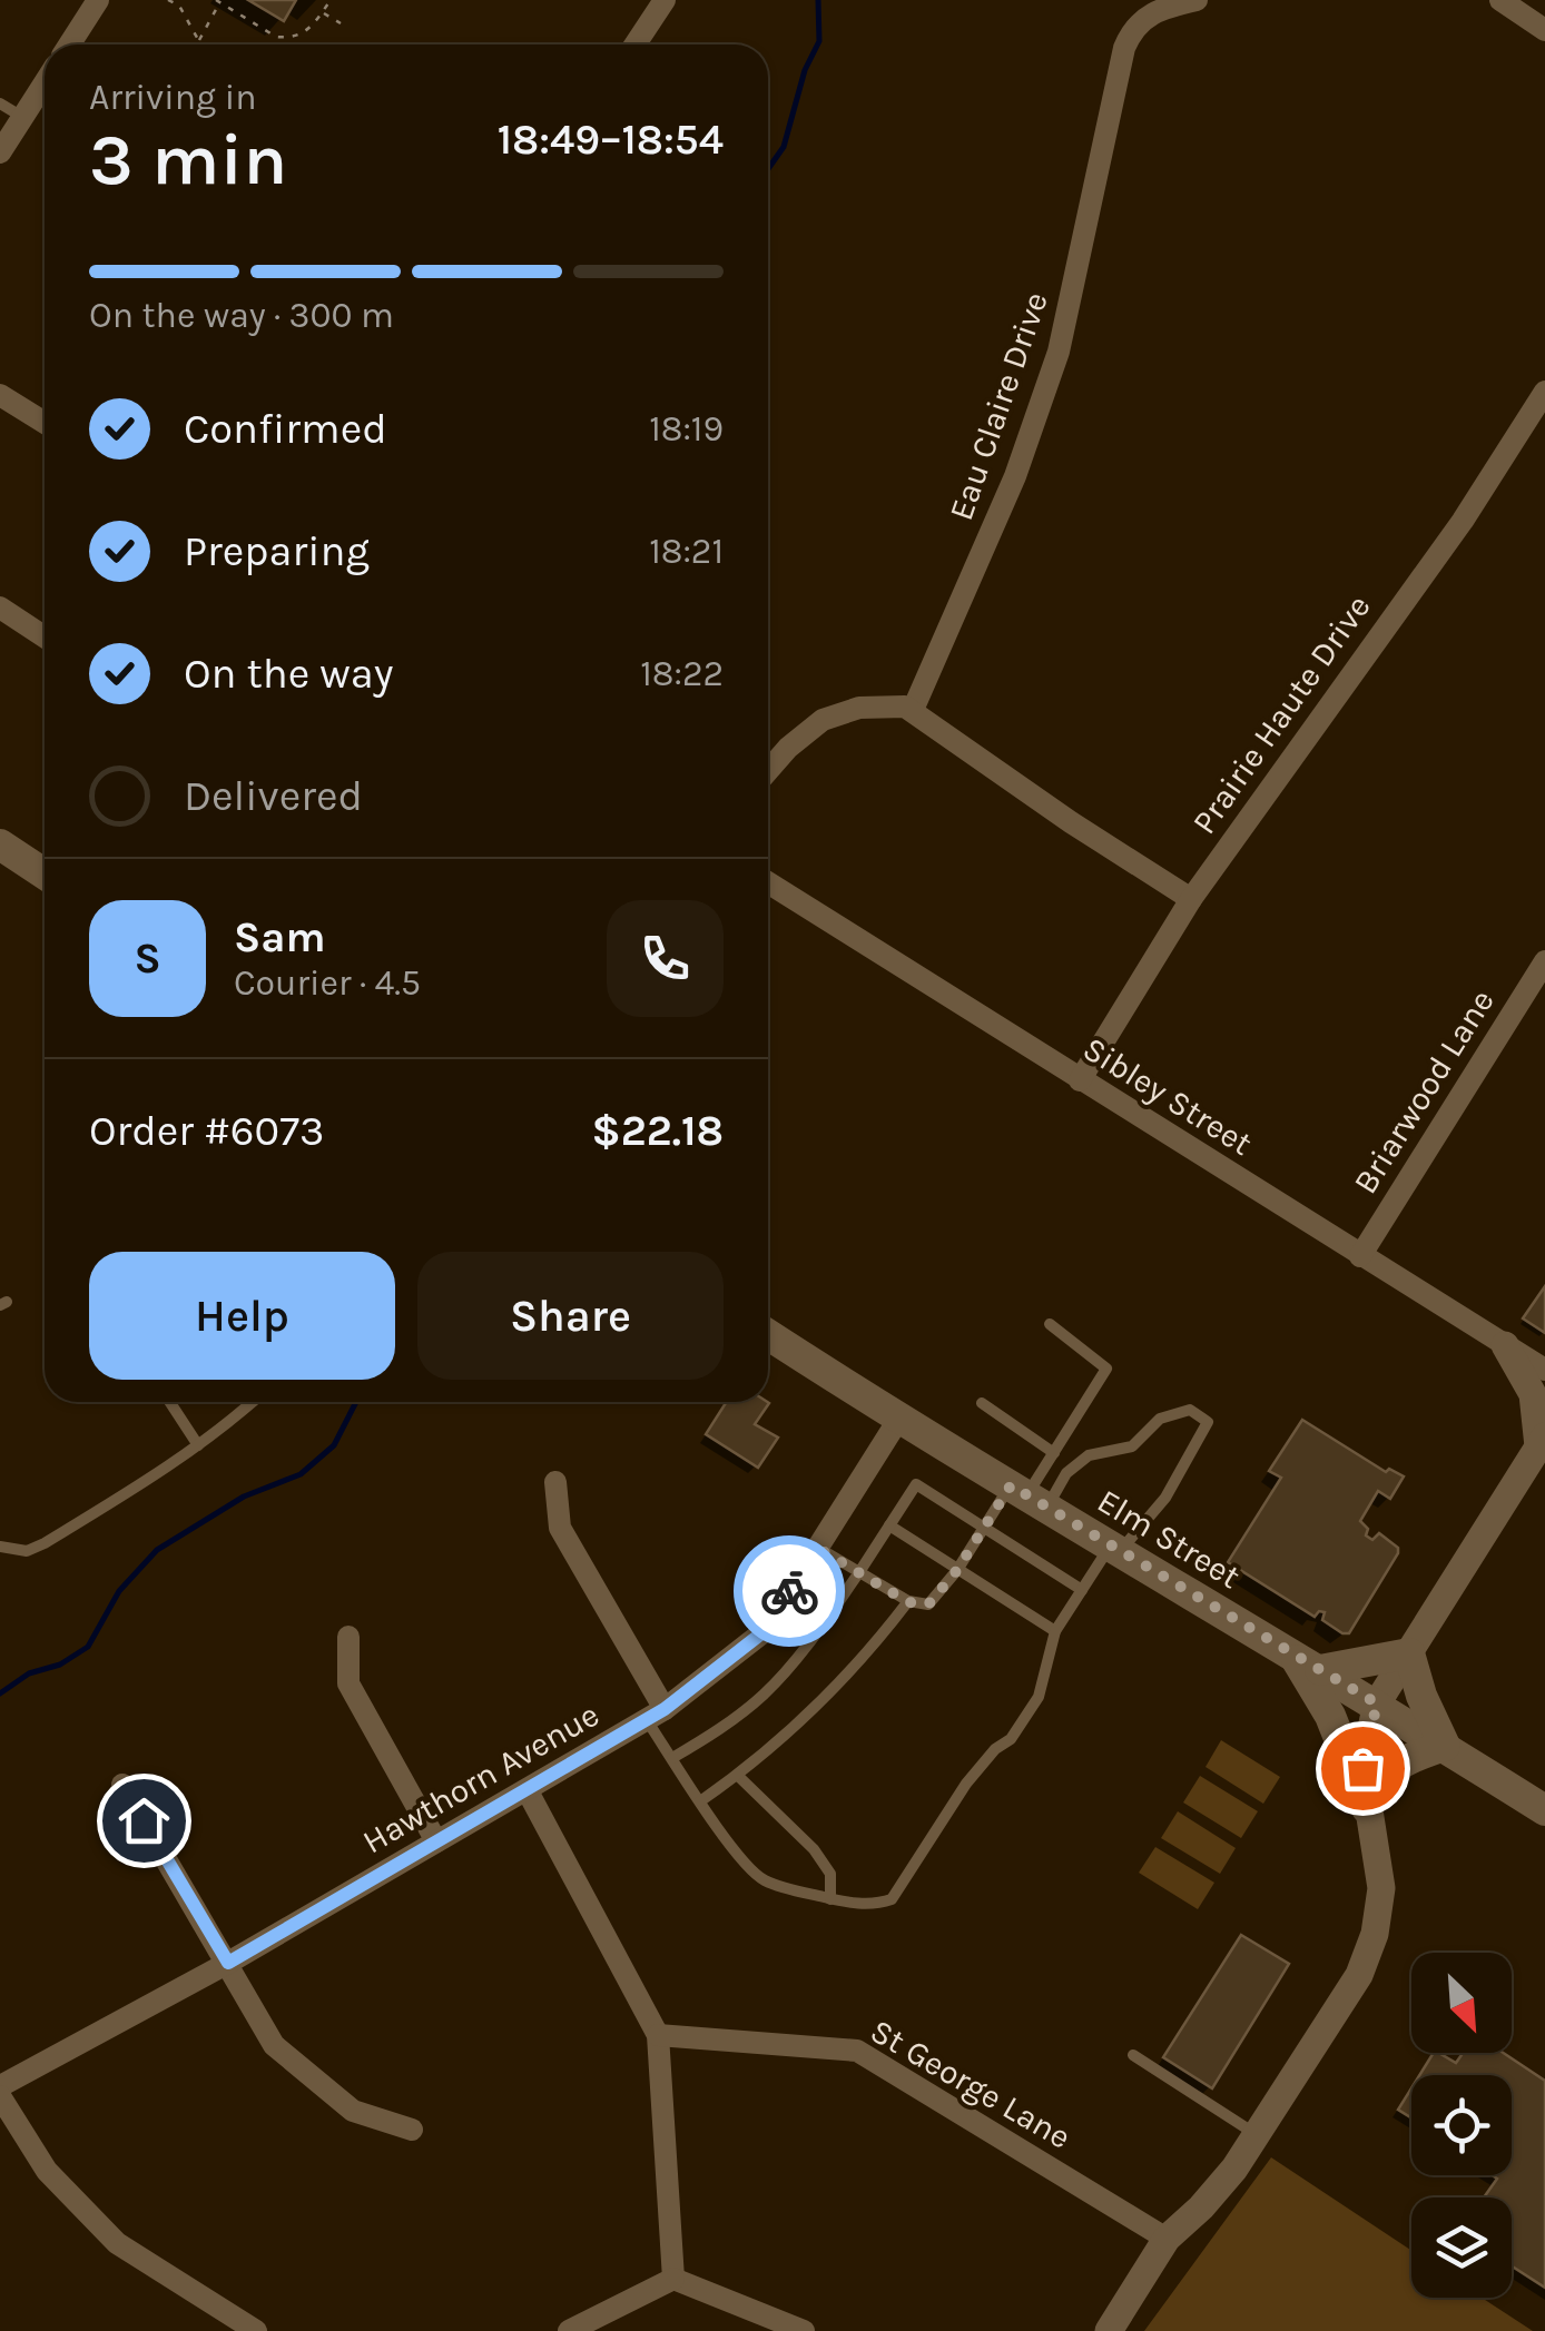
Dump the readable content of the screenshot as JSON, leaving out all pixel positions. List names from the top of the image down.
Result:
{
  "streets": {
    "main road": ["Elm Street"],
    "street": [
      "Eau Claire Drive",
      "Prairie Haute Drive",
      "Briarwood Lane",
      "Sibley Street",
      "Hawthorn Avenue",
      "St George Lane"
    ]
  },
  "crossings": [
    ["Prairie Haute Drive", "Sibley Street"],
    ["Briarwood Lane", "Sibley Street"],
    ["Elm Street", "Hawthorn Avenue"]
  ],
  "north": "bottom right",
  "page": {
    "heading": ["3 min", "Arriving in", "18:49–18:54"],
    "panel": [
      "Sam",
      "Courier · 4.5",
      "Order #6073",
      "$22.18"
    ],
    "bar": "On the way · 300 m",
    "list": [
      ["Confirmed", "18:19"],
      ["Preparing", "18:21"],
      ["On the way", "18:22"],
      "Delivered"
    ],
    "round": "S",
    "buttons": ["Help", "Share"]
  }
}
